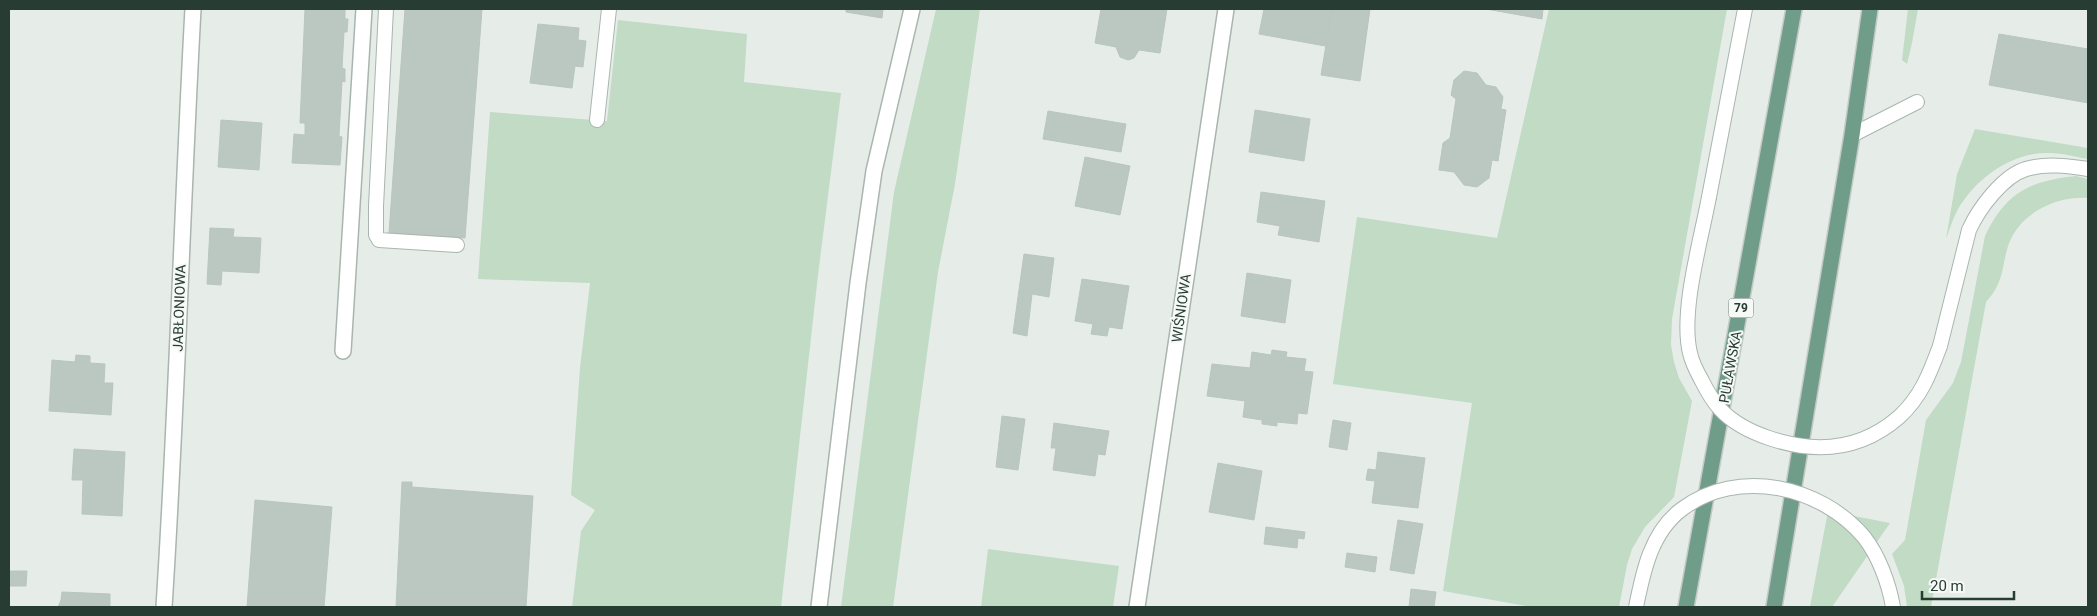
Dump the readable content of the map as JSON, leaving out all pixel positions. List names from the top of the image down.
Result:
{
  "streets": {
    "main road": ["79", "PUŁAWSKA"],
    "street": ["JABŁONIOWA", "WIŚNIOWA"]
  },
  "scale_bar": "20 m"
}
